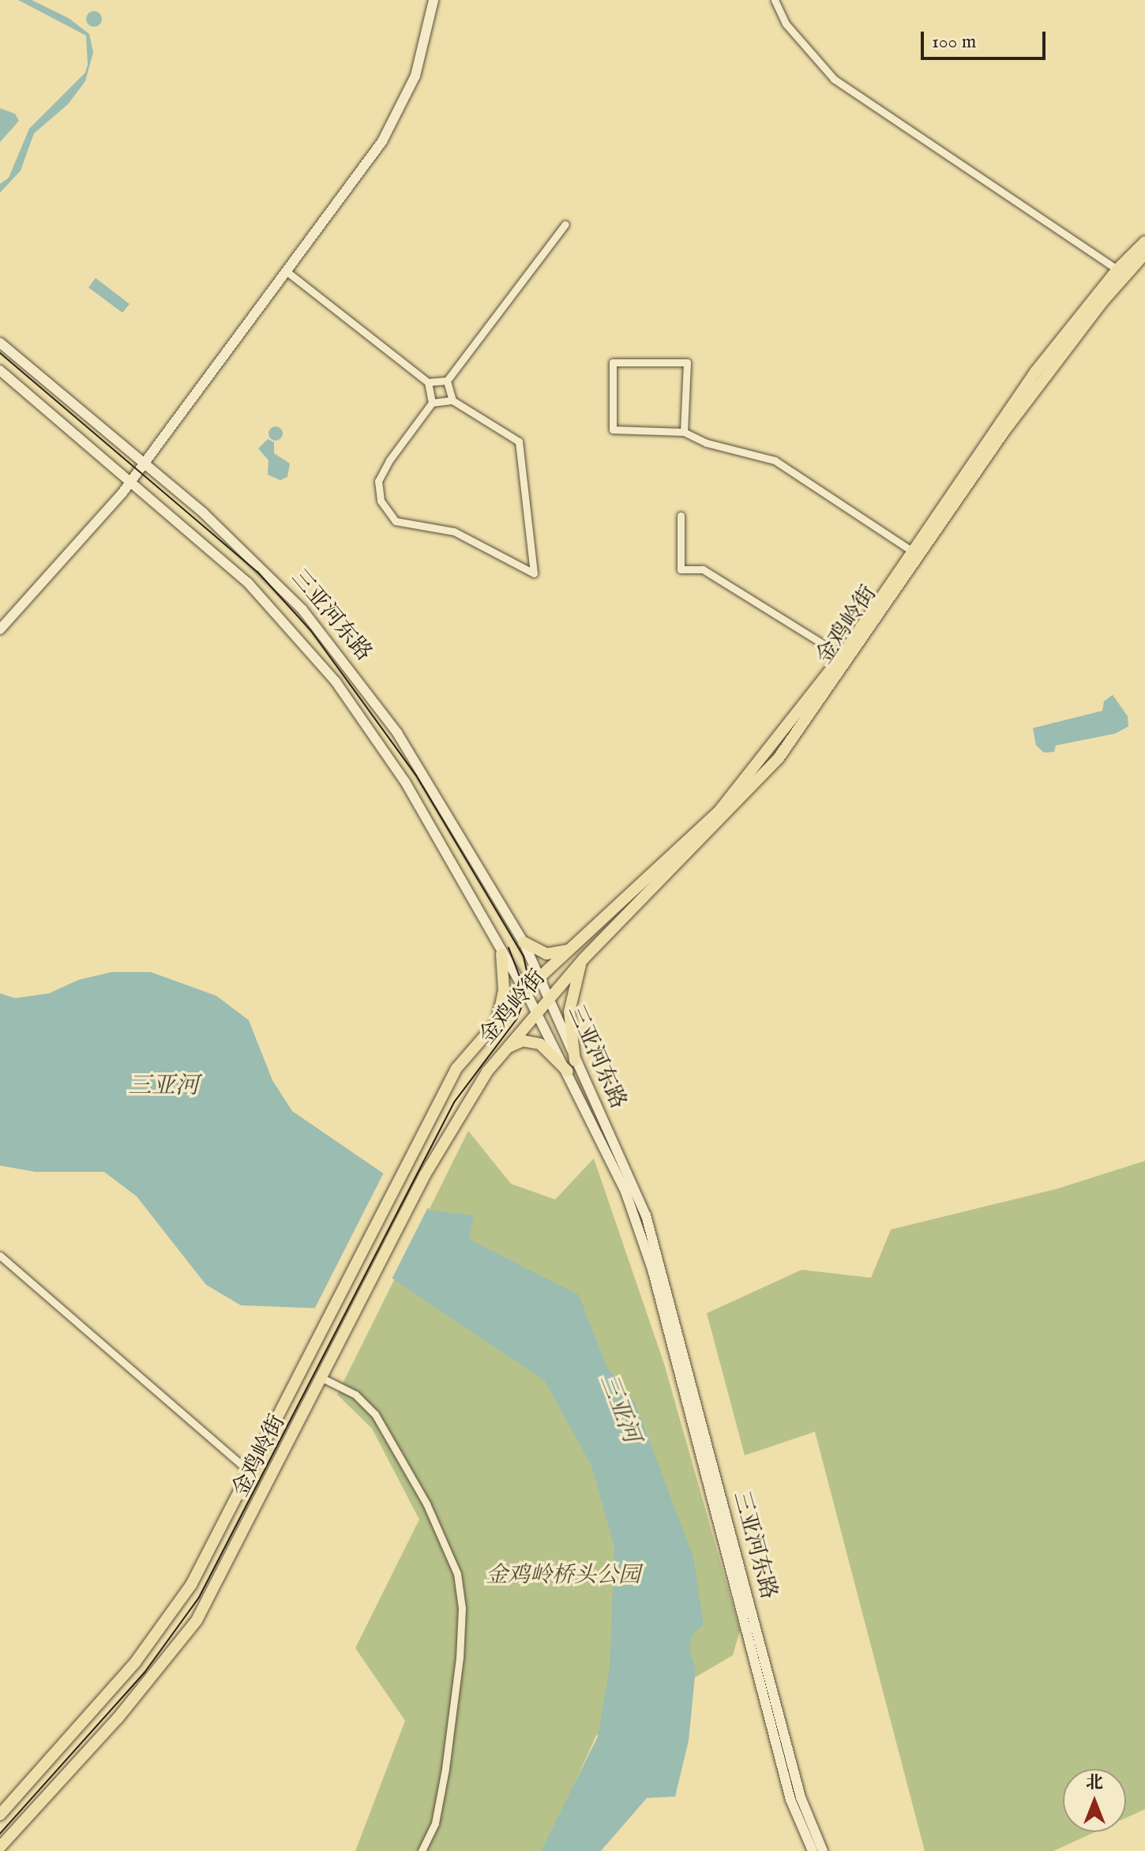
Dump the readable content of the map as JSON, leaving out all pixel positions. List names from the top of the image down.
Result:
{
  "streets": {
    "main road": ["三亚河东路", "金鸡岭街"]
  },
  "crossings": [
    ["三亚河东路", "金鸡岭街"]
  ],
  "water": ["三亚河"],
  "parks": ["金鸡岭桥头公园"],
  "scale_bar": "100 m",
  "north": "top"
}
